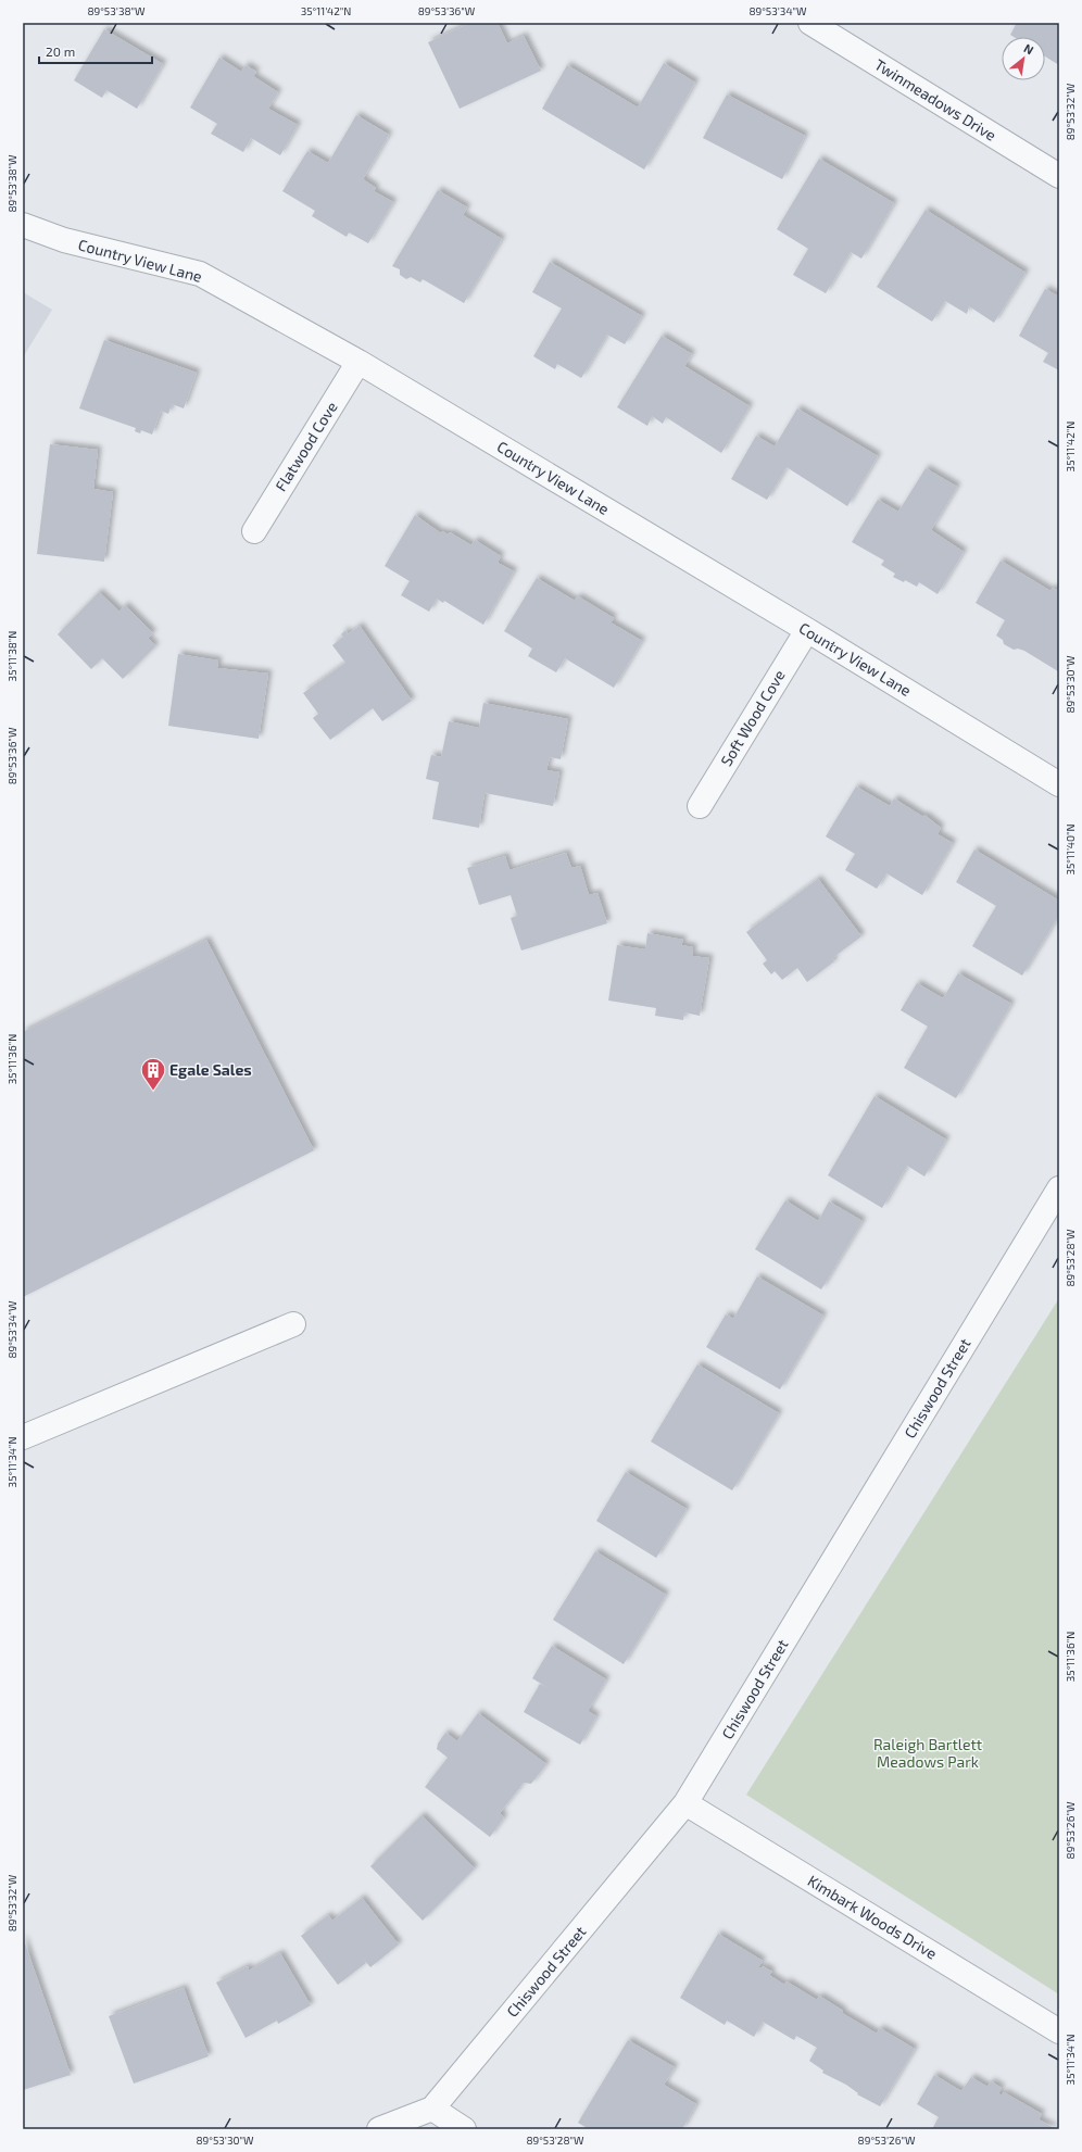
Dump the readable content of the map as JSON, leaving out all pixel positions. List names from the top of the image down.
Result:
{
  "streets": {
    "street": [
      "Twinmeadows Drive",
      "Country View Lane",
      "Flatwood Cove",
      "Soft Wood Cove",
      "Chiswood Street",
      "Kimbark Woods Drive"
    ]
  },
  "crossings": [
    ["Country View Lane", "Flatwood Cove"],
    ["Country View Lane", "Soft Wood Cove"],
    ["Chiswood Street", "Kimbark Woods Drive"]
  ],
  "parks": ["Raleigh Bartlett Meadows Park"],
  "places": {
    "building": ["Egale Sales"]
  },
  "scale_bar": "20 m",
  "north": "top right",
  "coordinates": [
    "89°53'38\"W",
    "35°11'42\"N",
    "89°53'36\"W",
    "89°53'34\"W",
    "89°53'32\"W",
    "35°11'38\"N",
    "89°53'30\"W",
    "35°11'40\"N",
    "35°11'36\"N",
    "89°53'28\"W",
    "35°11'34\"N",
    "89°53'26\"W"
  ]
}
